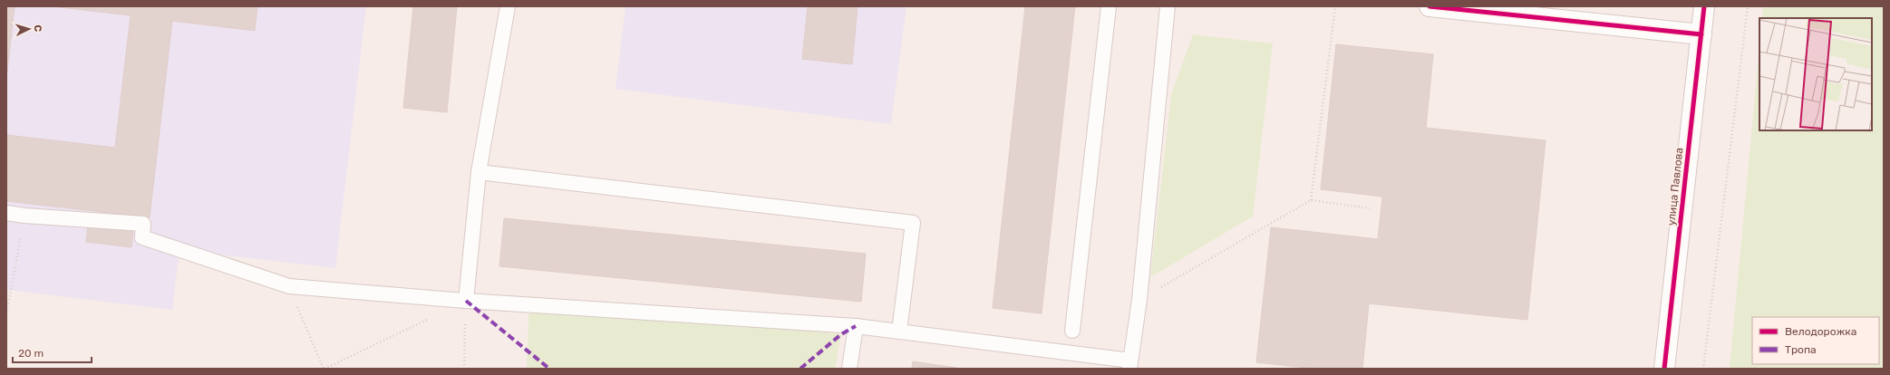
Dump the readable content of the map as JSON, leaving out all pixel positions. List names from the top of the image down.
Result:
{
  "streets": {
    "street": ["улица Павлова"]
  },
  "legend": ["Велодорожка", "Тропа"],
  "scale_bar": "20 m",
  "north": "right"
}
